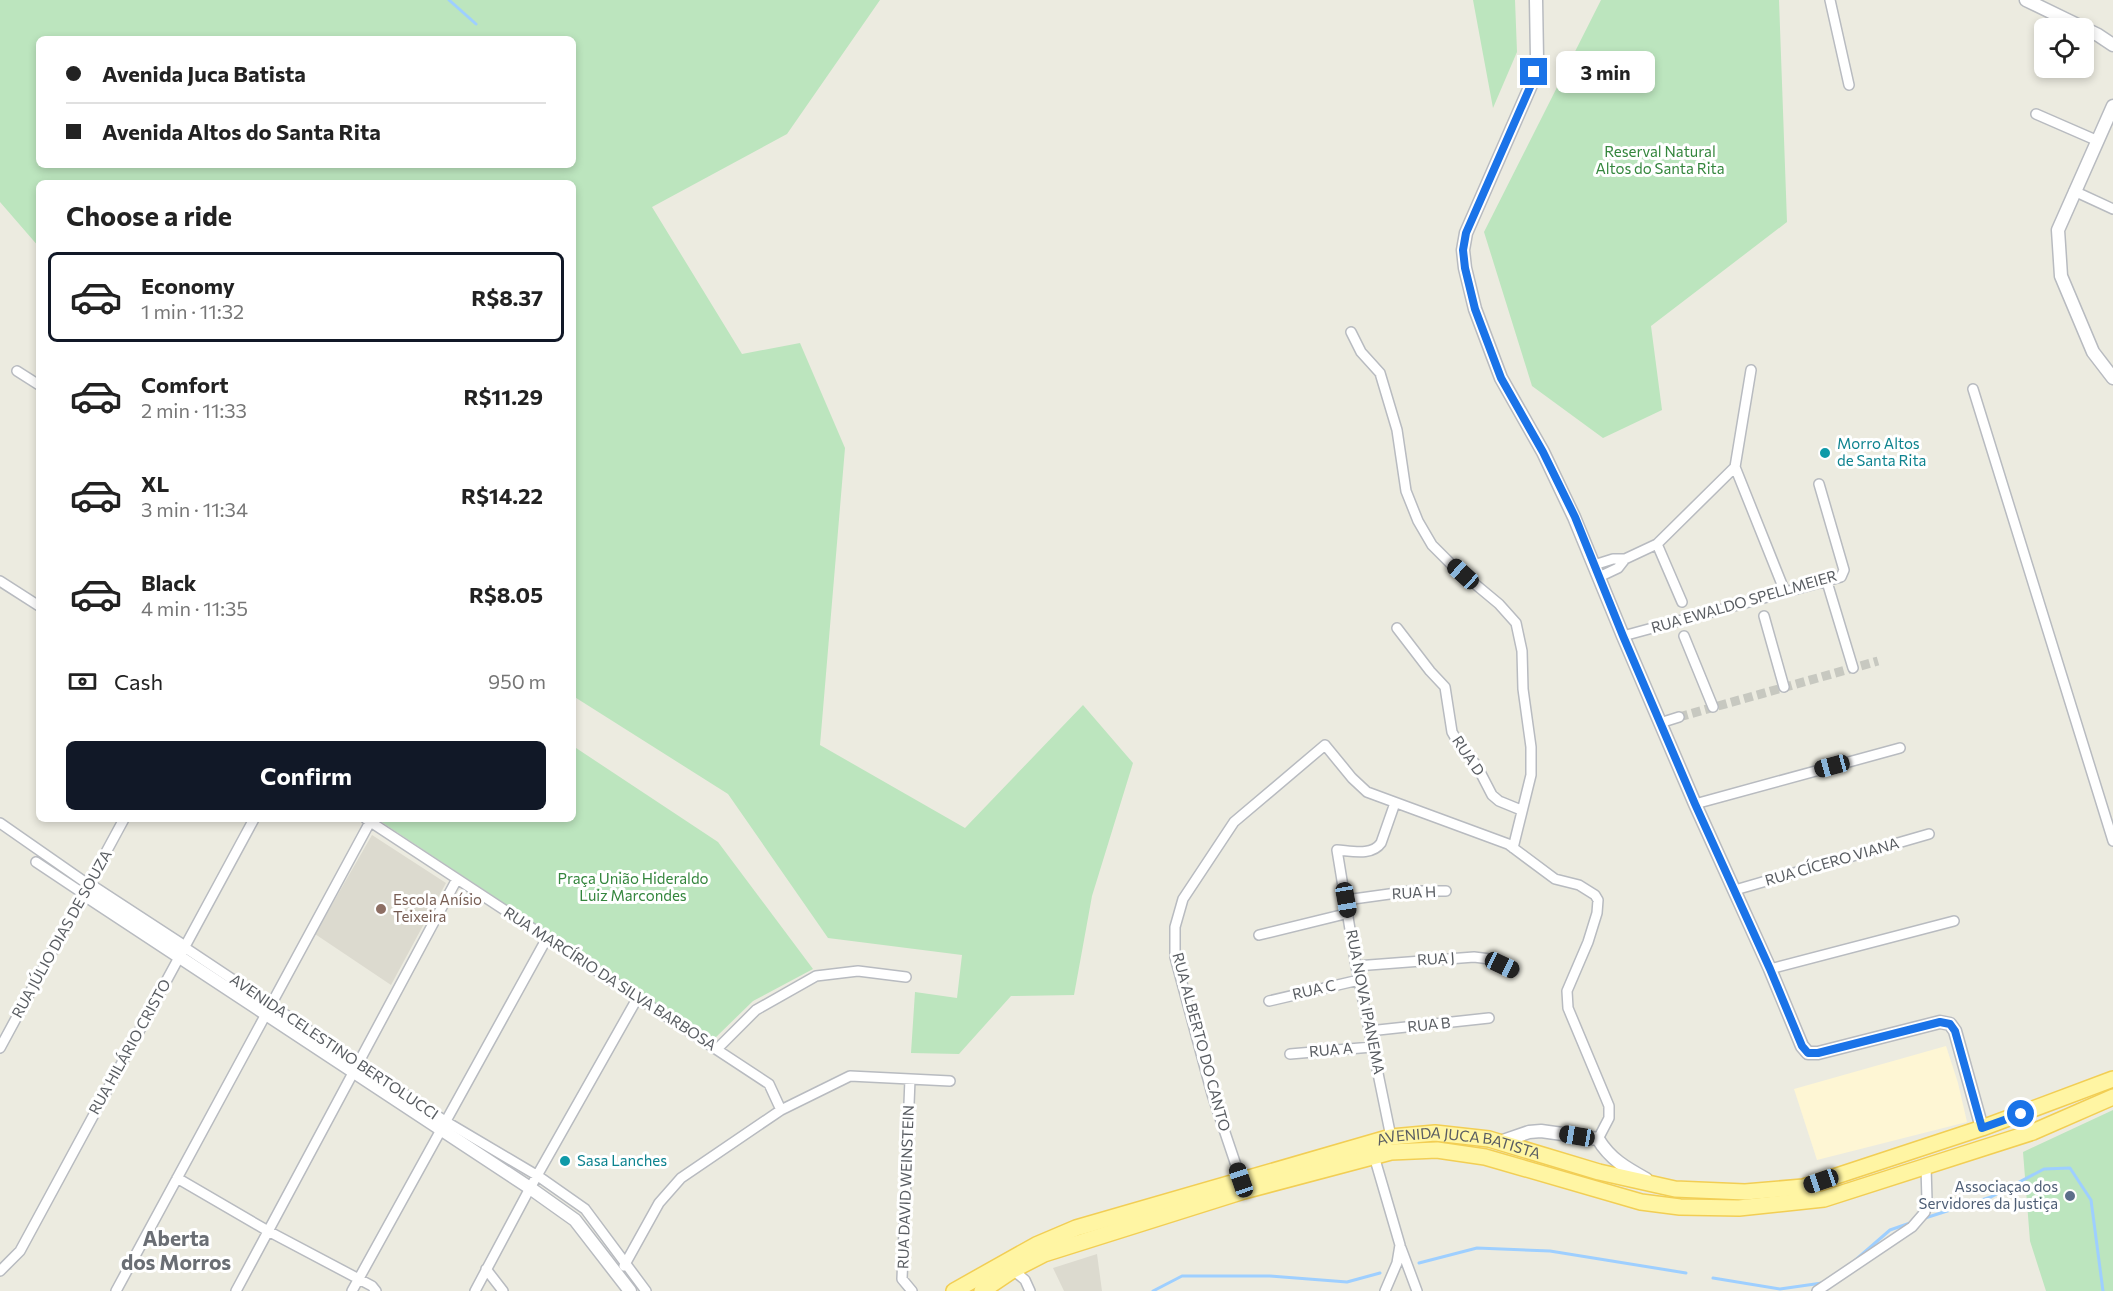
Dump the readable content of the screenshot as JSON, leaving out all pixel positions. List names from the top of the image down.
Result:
{
  "streets": {
    "main road": ["AVENIDA JUCA BATISTA"],
    "street": [
      "RUA EWALDO SPELLMEIER",
      "RUA D",
      "RUA CÍCERO VIANA",
      "RUA H",
      "RUA JÚLIO DIAS DE SOUZA",
      "RUA J",
      "RUA MARCÍRIO DA SILVA BARBOSA",
      "RUA C",
      "RUA NOVA IPANEMA",
      "RUA B",
      "RUA ALBERTO DO CANTO",
      "RUA HILÁRIO CRISTO",
      "AVENIDA CELESTINO BERTOLUCCI",
      "RUA A",
      "RUA DAVID WEINSTEIN"
    ]
  },
  "crossings": [
    ["RUA H", "RUA NOVA IPANEMA"],
    ["RUA JÚLIO DIAS DE SOUZA", "AVENIDA CELESTINO BERTOLUCCI"],
    ["RUA J", "RUA NOVA IPANEMA"],
    ["RUA C", "RUA NOVA IPANEMA"],
    ["RUA NOVA IPANEMA", "RUA B"],
    ["RUA NOVA IPANEMA", "RUA ALBERTO DO CANTO"],
    ["RUA NOVA IPANEMA", "RUA A"],
    ["RUA NOVA IPANEMA", "AVENIDA JUCA BATISTA"],
    ["RUA ALBERTO DO CANTO", "AVENIDA JUCA BATISTA"],
    ["RUA HILÁRIO CRISTO", "AVENIDA CELESTINO BERTOLUCCI"]
  ],
  "districts": ["Aberta dos Morros"],
  "parks": ["Reserval Natural Altos do Santa Rita", "Praça União Hideraldo Luiz Marcondes"],
  "places": [
    "Morro Altos de Santa Rita",
    "Escola Anísio Teixeira",
    "Sasa Lanches",
    "Associaçao dos Servidores da Justiça"
  ],
  "page": {
    "banner": ["Avenida Juca Batista", "Avenida Altos do Santa Rita"],
    "bubble": "3 min",
    "heading": "Choose a ride",
    "list": [
      {
        "name": "Economy",
        "note": "1 min · 11:32",
        "value": "R$8.37"
      },
      {
        "name": "Comfort",
        "note": "2 min · 11:33",
        "value": "R$11.29"
      },
      {
        "name": "XL",
        "note": "3 min · 11:34",
        "value": "R$14.22"
      },
      {
        "name": "Black",
        "note": "4 min · 11:35",
        "value": "R$8.05"
      }
    ],
    "pay": ["Cash", "950 m"],
    "buttons": "Confirm"
  }
}
